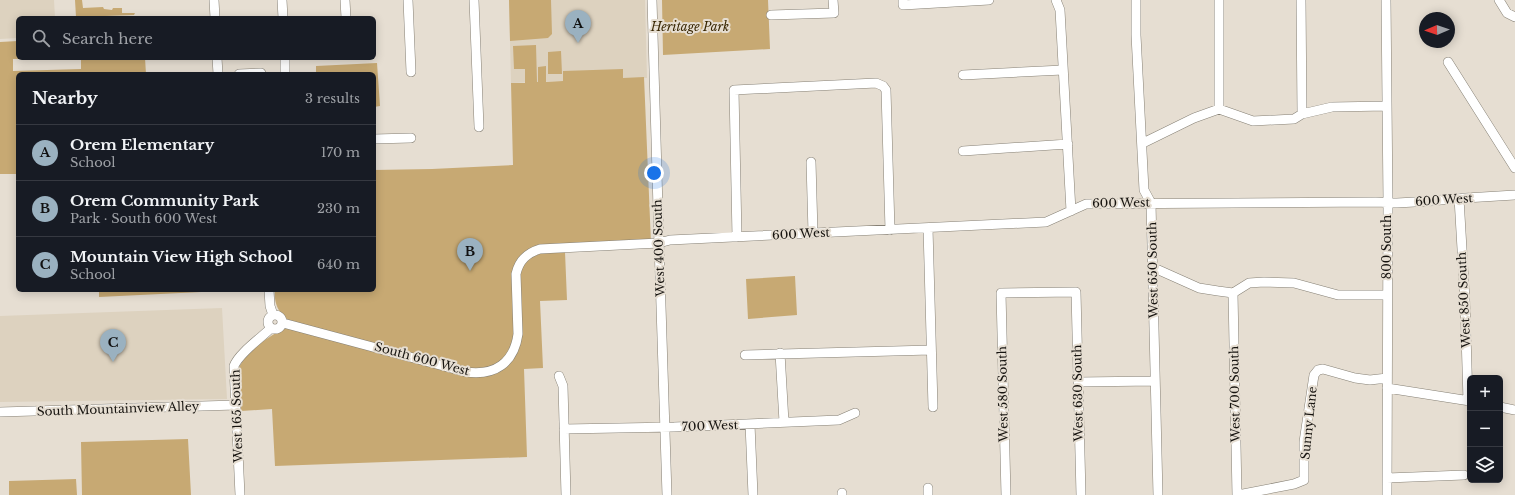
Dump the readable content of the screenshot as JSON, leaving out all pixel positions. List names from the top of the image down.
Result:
{
  "streets": {
    "street": [
      "600 West",
      "800 South",
      "West 400 South",
      "West 650 South",
      "West 850 South",
      "South 600 West",
      "West 630 South",
      "West 580 South",
      "West 700 South",
      "South Mountainview Alley",
      "West 165 South",
      "Sunny Lane",
      "700 West"
    ]
  },
  "crossings": [
    ["600 West", "800 South"],
    ["600 West", "West 400 South"],
    ["600 West", "West 650 South"],
    ["600 West", "West 850 South"],
    ["600 West", "South 600 West"],
    ["800 South", "Sunny Lane"],
    ["West 400 South", "South 600 West"],
    ["West 400 South", "700 West"],
    ["South 600 West", "West 165 South"],
    ["West 630 South", "West 580 South"],
    ["West 700 South", "Sunny Lane"],
    ["South Mountainview Alley", "West 165 South"]
  ],
  "parks": ["Heritage Park"],
  "north": "left",
  "page": {
    "pins": ["A", "B", "C"],
    "search": "Search here",
    "heading": ["Nearby", "3 results"],
    "list": [
      {
        "mark": "A",
        "name": "Orem Elementary",
        "note": "School",
        "value": "170 m"
      },
      {
        "mark": "B",
        "name": "Orem Community Park",
        "note": "Park · South 600 West",
        "value": "230 m"
      },
      {
        "mark": "C",
        "name": "Mountain View High School",
        "note": "School",
        "value": "640 m"
      }
    ],
    "map_buttons": ["+", "−"]
  }
}
